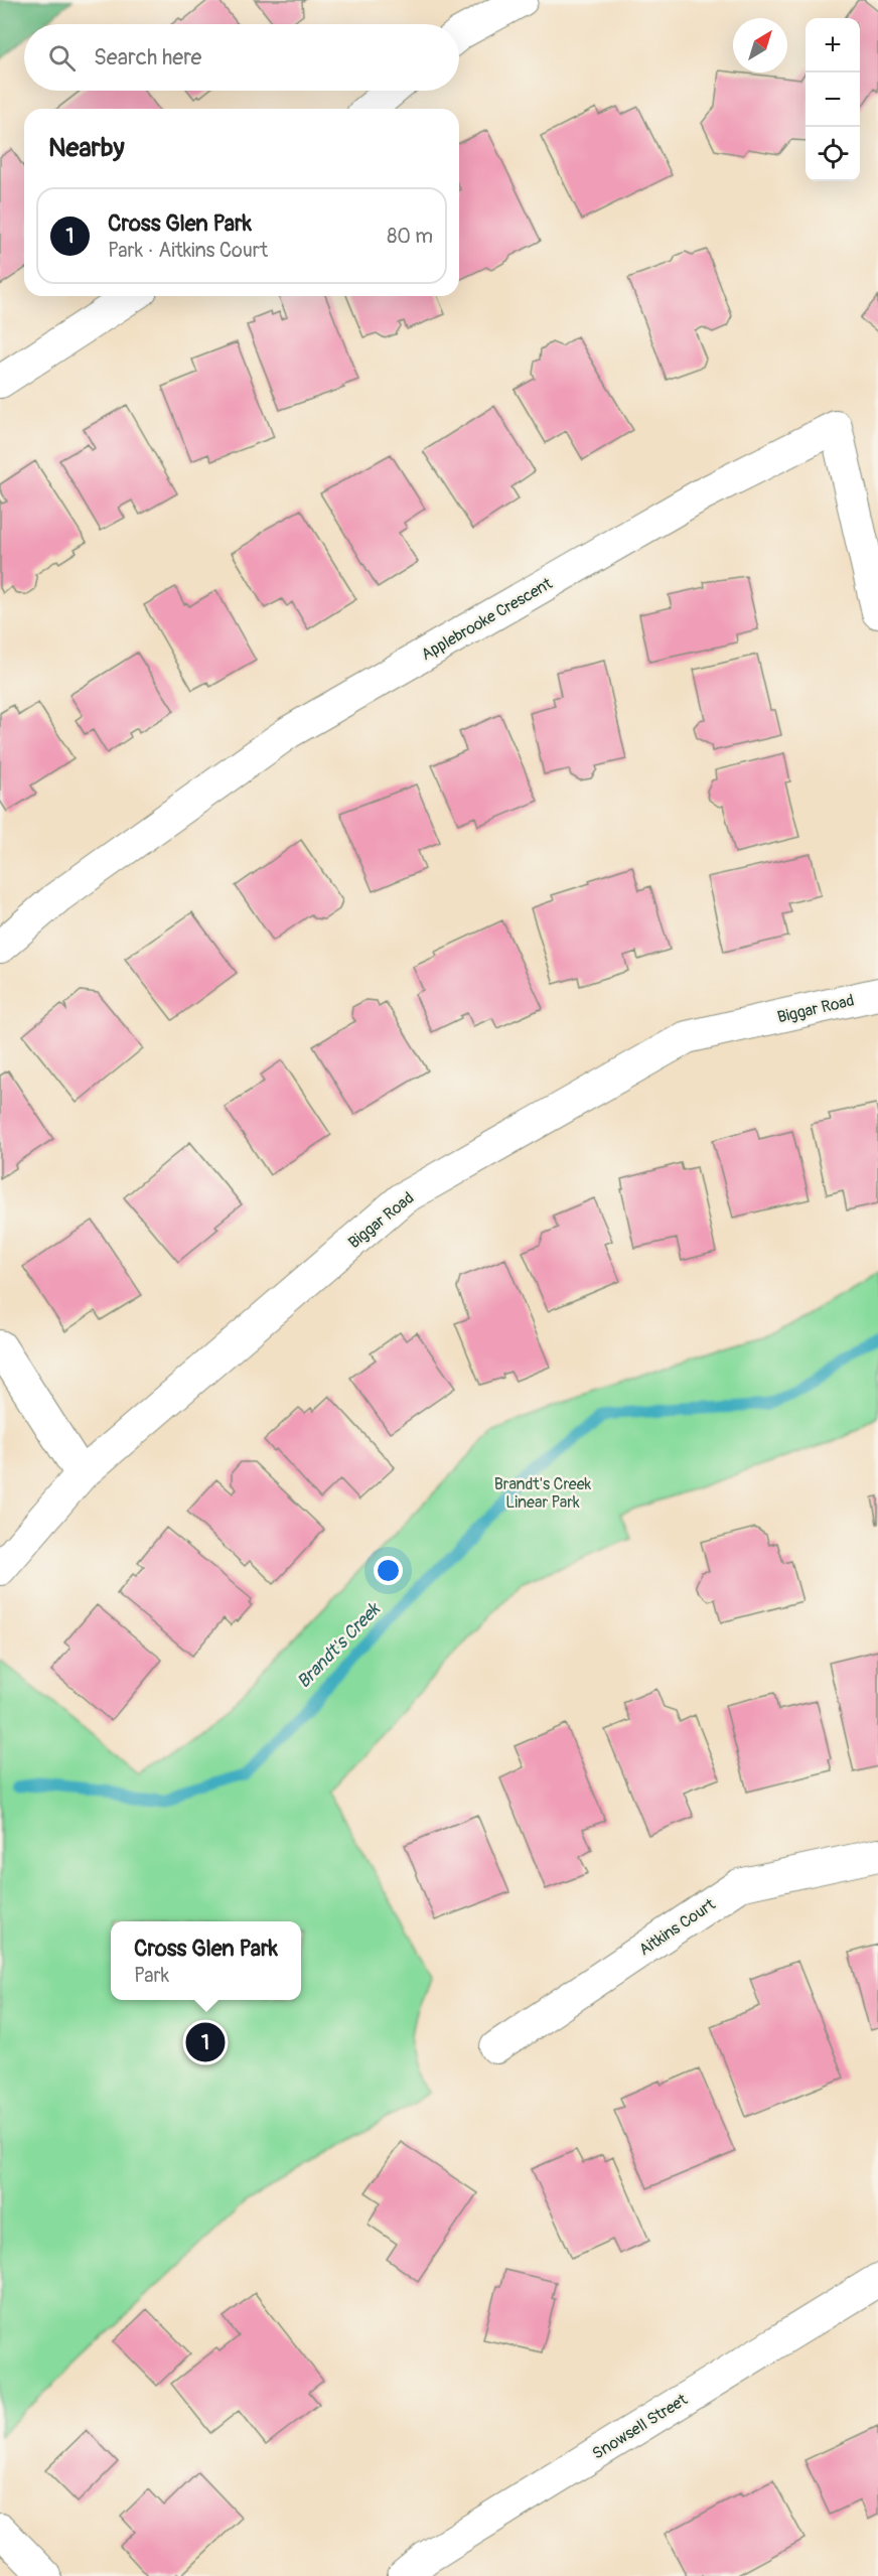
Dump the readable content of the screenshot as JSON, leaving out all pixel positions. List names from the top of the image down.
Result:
{
  "streets": {
    "street": [
      "Applebrooke Crescent",
      "Biggar Road",
      "Aitkins Court",
      "Snowsell Street"
    ]
  },
  "water": ["Brandt's Creek"],
  "parks": ["Brandt's Creek Linear Park"],
  "north": "top right",
  "page": {
    "map_buttons": ["+", "−"],
    "search": "Search here",
    "heading": "Nearby",
    "list": [
      {
        "mark": "1",
        "name": "Cross Glen Park",
        "note": "Park · Aitkins Court",
        "value": "80 m"
      }
    ],
    "popup": ["Cross Glen Park", "Park"],
    "pins": "1"
  }
}
